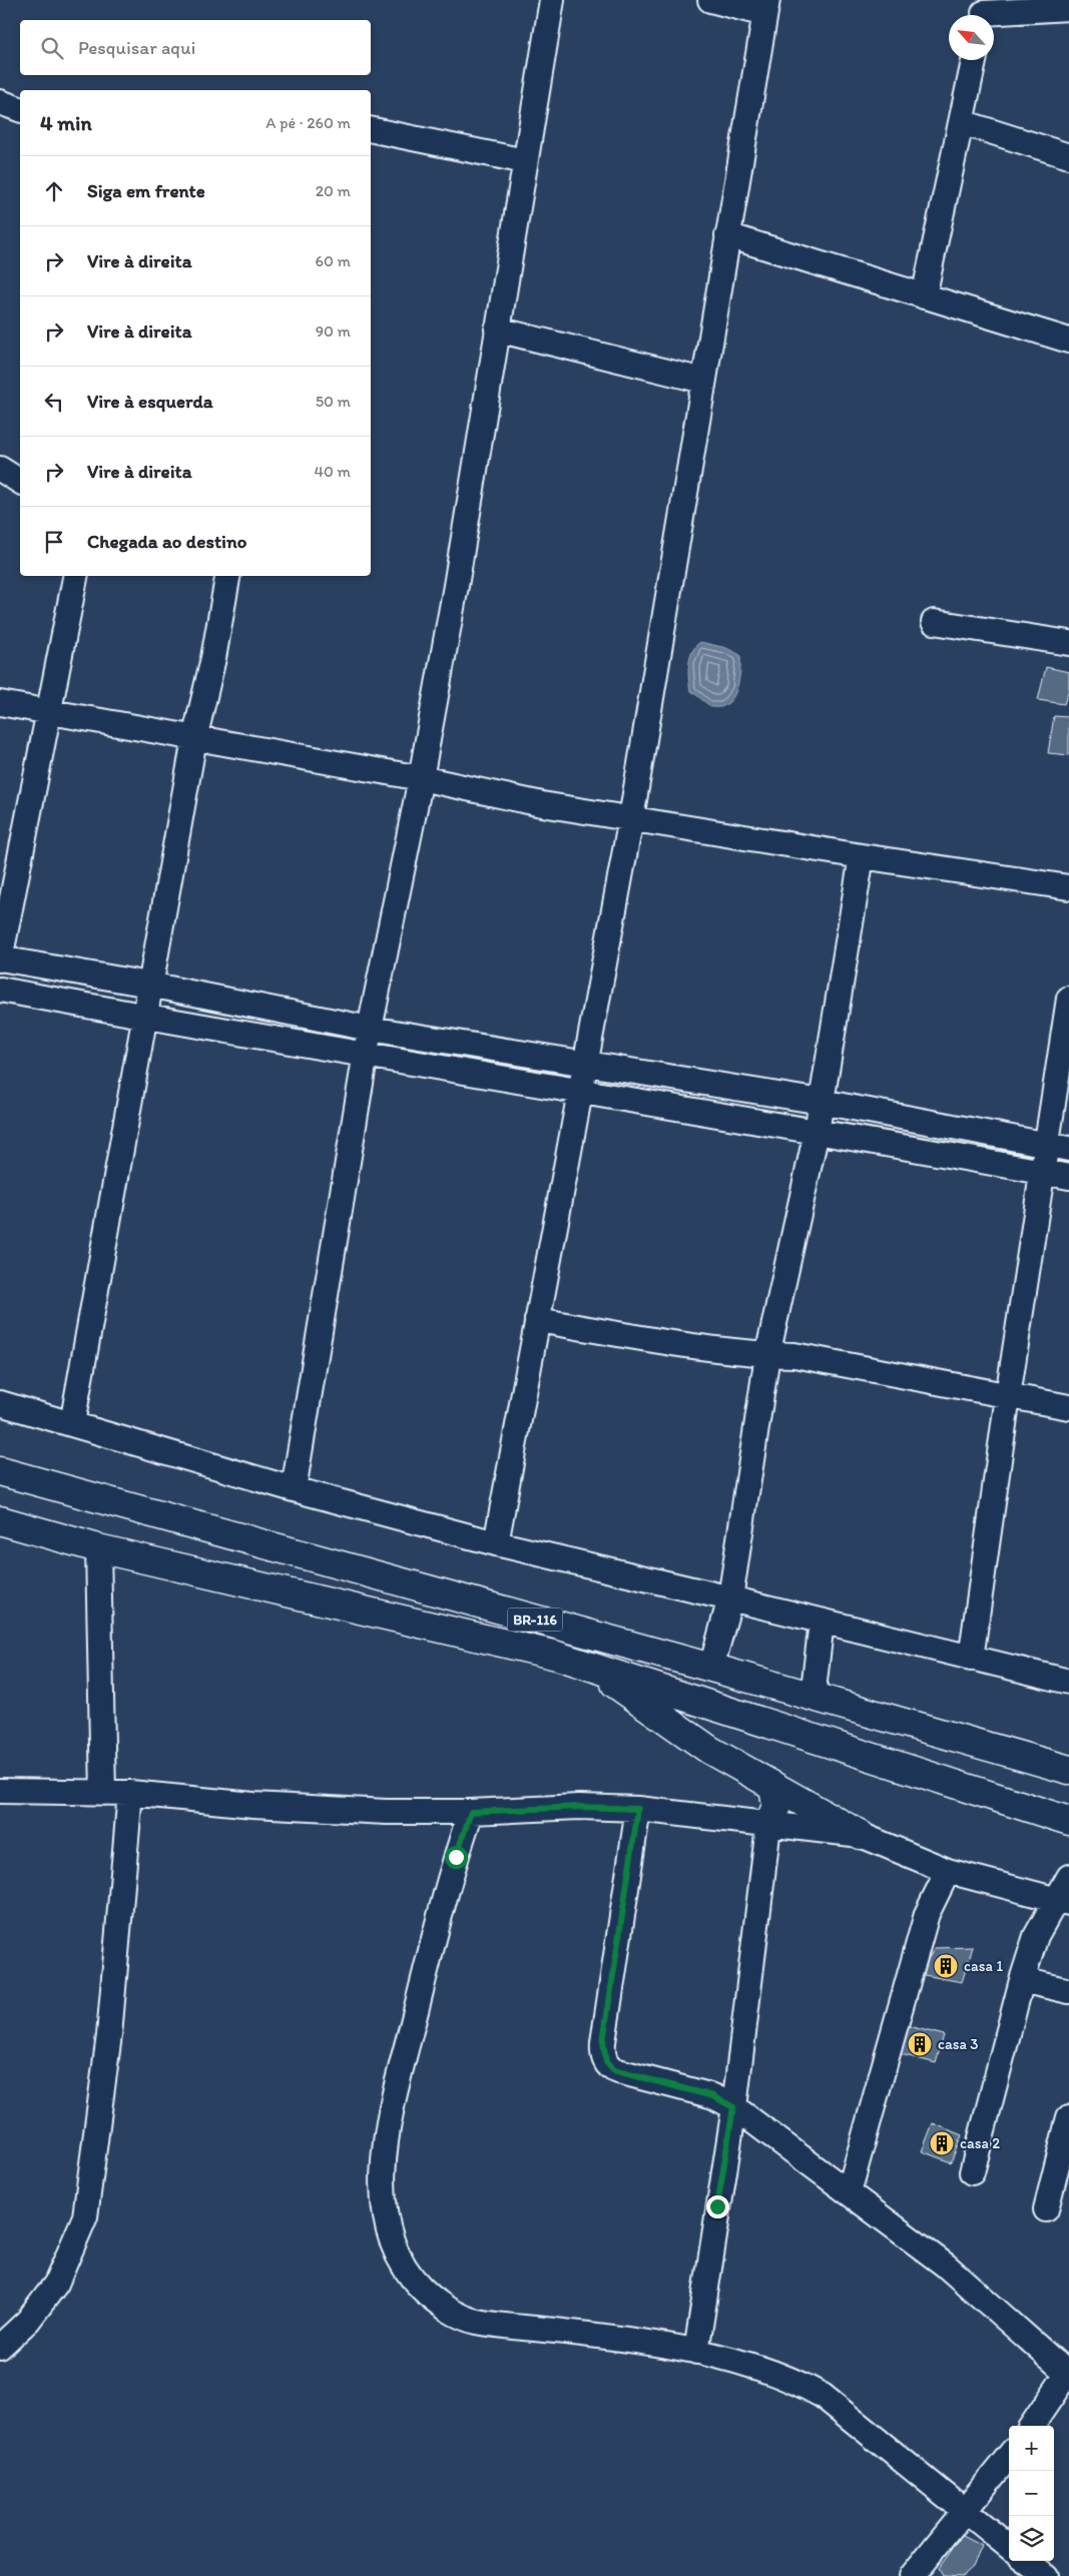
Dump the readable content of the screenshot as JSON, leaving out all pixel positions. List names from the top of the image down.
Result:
{
  "streets": {
    "highway": ["BR-116"]
  },
  "places": {
    "building": ["casa 1", "casa 3", "casa 2"]
  },
  "north": "top left",
  "page": {
    "search": "Pesquisar aqui",
    "heading": ["4 min", "A pé · 260 m"],
    "list": [
      ["Siga em frente", "20 m"],
      ["Vire à direita", "60 m"],
      ["Vire à direita", "90 m"],
      ["Vire à esquerda", "50 m"],
      ["Vire à direita", "40 m"],
      "Chegada ao destino"
    ],
    "map_buttons": ["+", "−"]
  }
}
